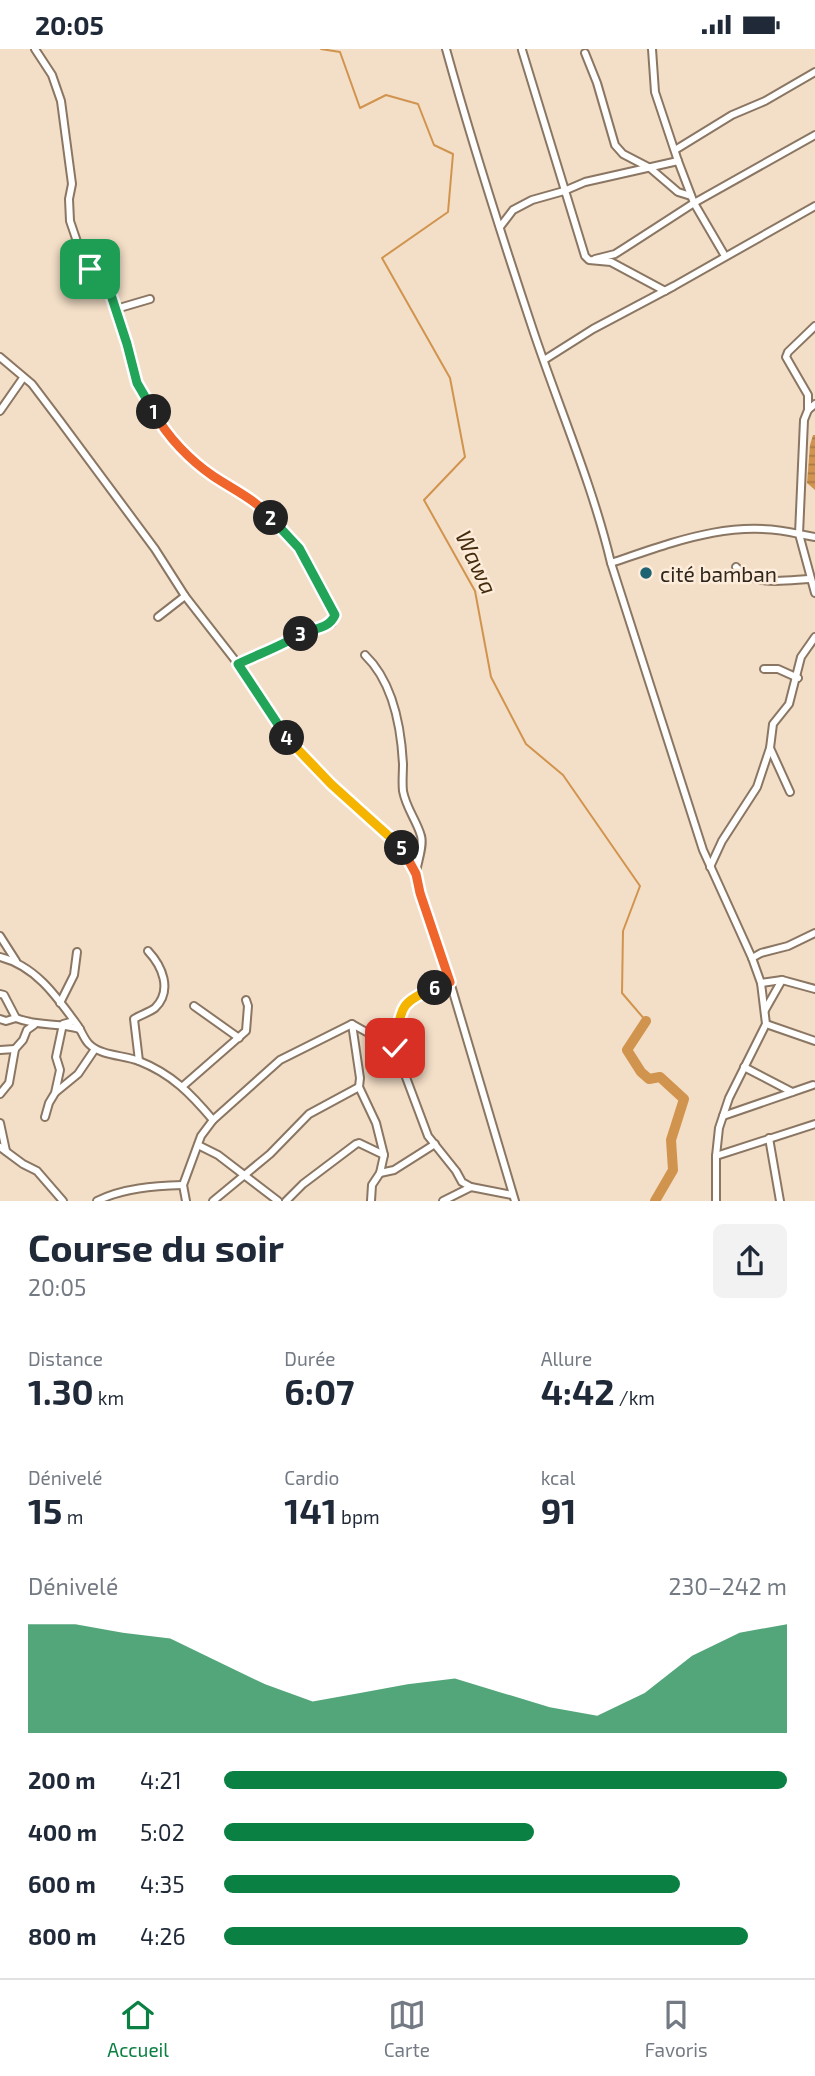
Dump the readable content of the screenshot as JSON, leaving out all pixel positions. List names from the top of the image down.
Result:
{
  "water": ["Wawa"],
  "places": ["cité bamban"],
  "page": {
    "status": "20:05",
    "pins": [
      "1",
      "2",
      "3",
      "4",
      "5",
      "6"
    ],
    "heading": ["Course du soir", "20:05"],
    "stats": [
      ["Distance", "1.30 km"],
      ["Durée", "6:07"],
      ["Allure", "4:42 /km"],
      ["Dénivelé", "15 m"],
      ["Cardio", "141 bpm"],
      ["kcal", "91"]
    ],
    "chart": ["Dénivelé", "230–242 m"],
    "list": [
      {
        "name": "200 m",
        "note": "4:21"
      },
      {
        "name": "400 m",
        "note": "5:02"
      },
      {
        "name": "600 m",
        "note": "4:35"
      },
      {
        "name": "800 m",
        "note": "4:26"
      }
    ],
    "tabs": ["Accueil", "Carte", "Favoris"]
  }
}
